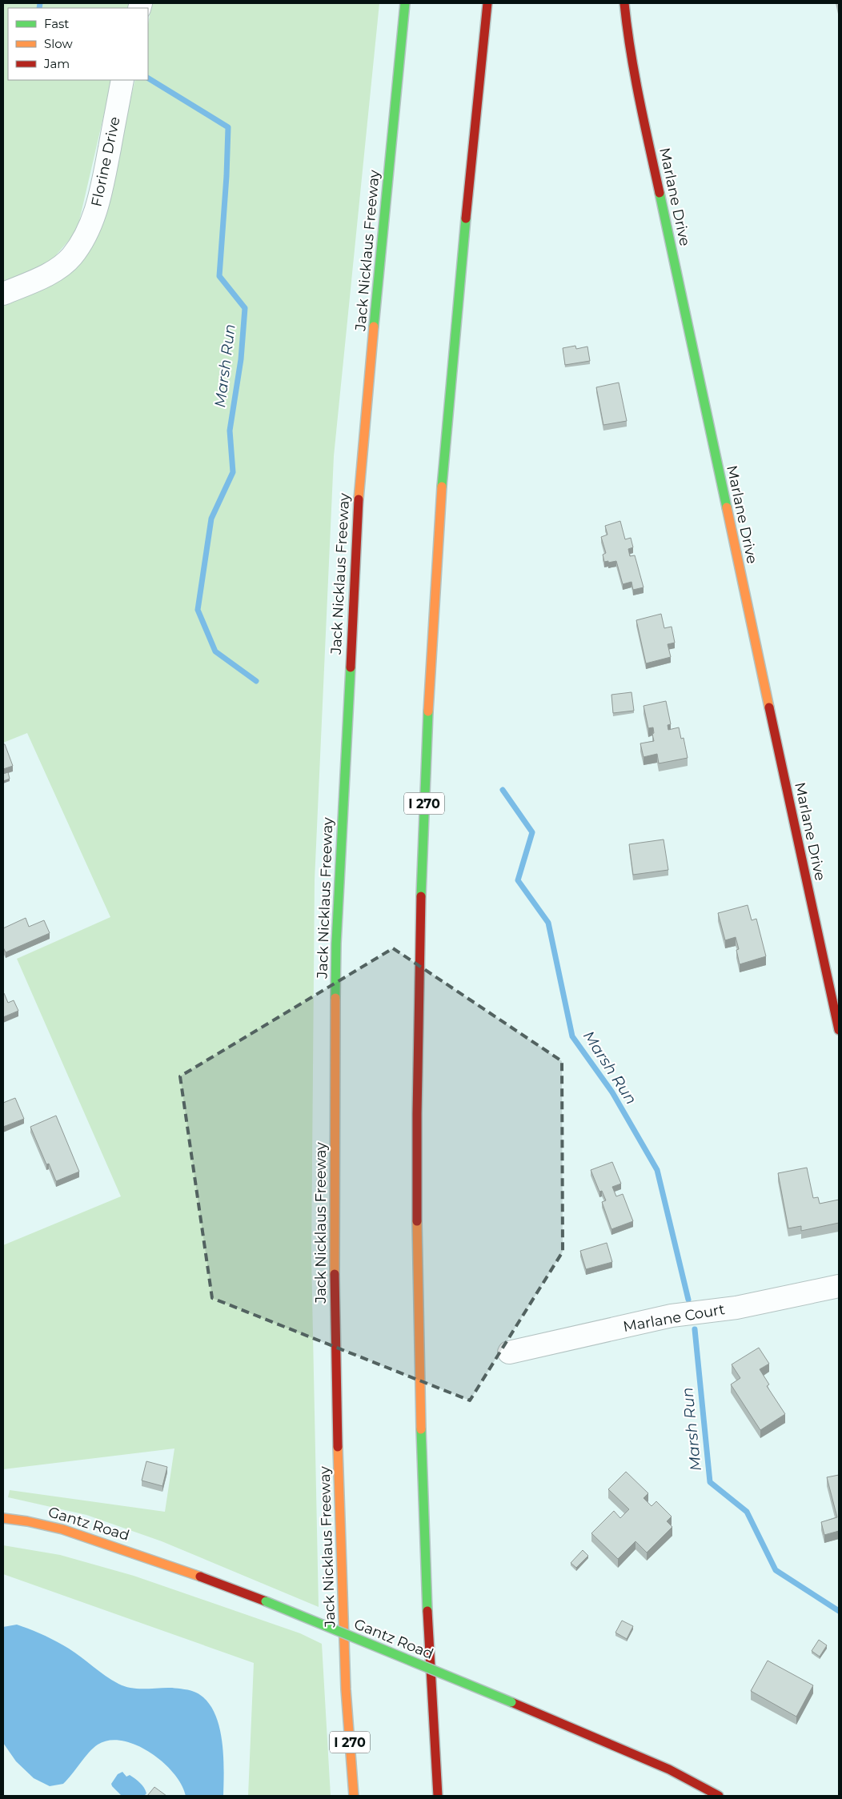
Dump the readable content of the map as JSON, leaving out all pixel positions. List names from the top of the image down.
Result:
{
  "streets": {
    "main road": [
      "Marlane Drive",
      "Jack Nicklaus Freeway",
      "I 270",
      "Gantz Road"
    ],
    "street": ["Florine Drive", "Marlane Court"]
  },
  "water": ["Marsh Run"],
  "legend": ["Fast", "Slow", "Jam"]
}
